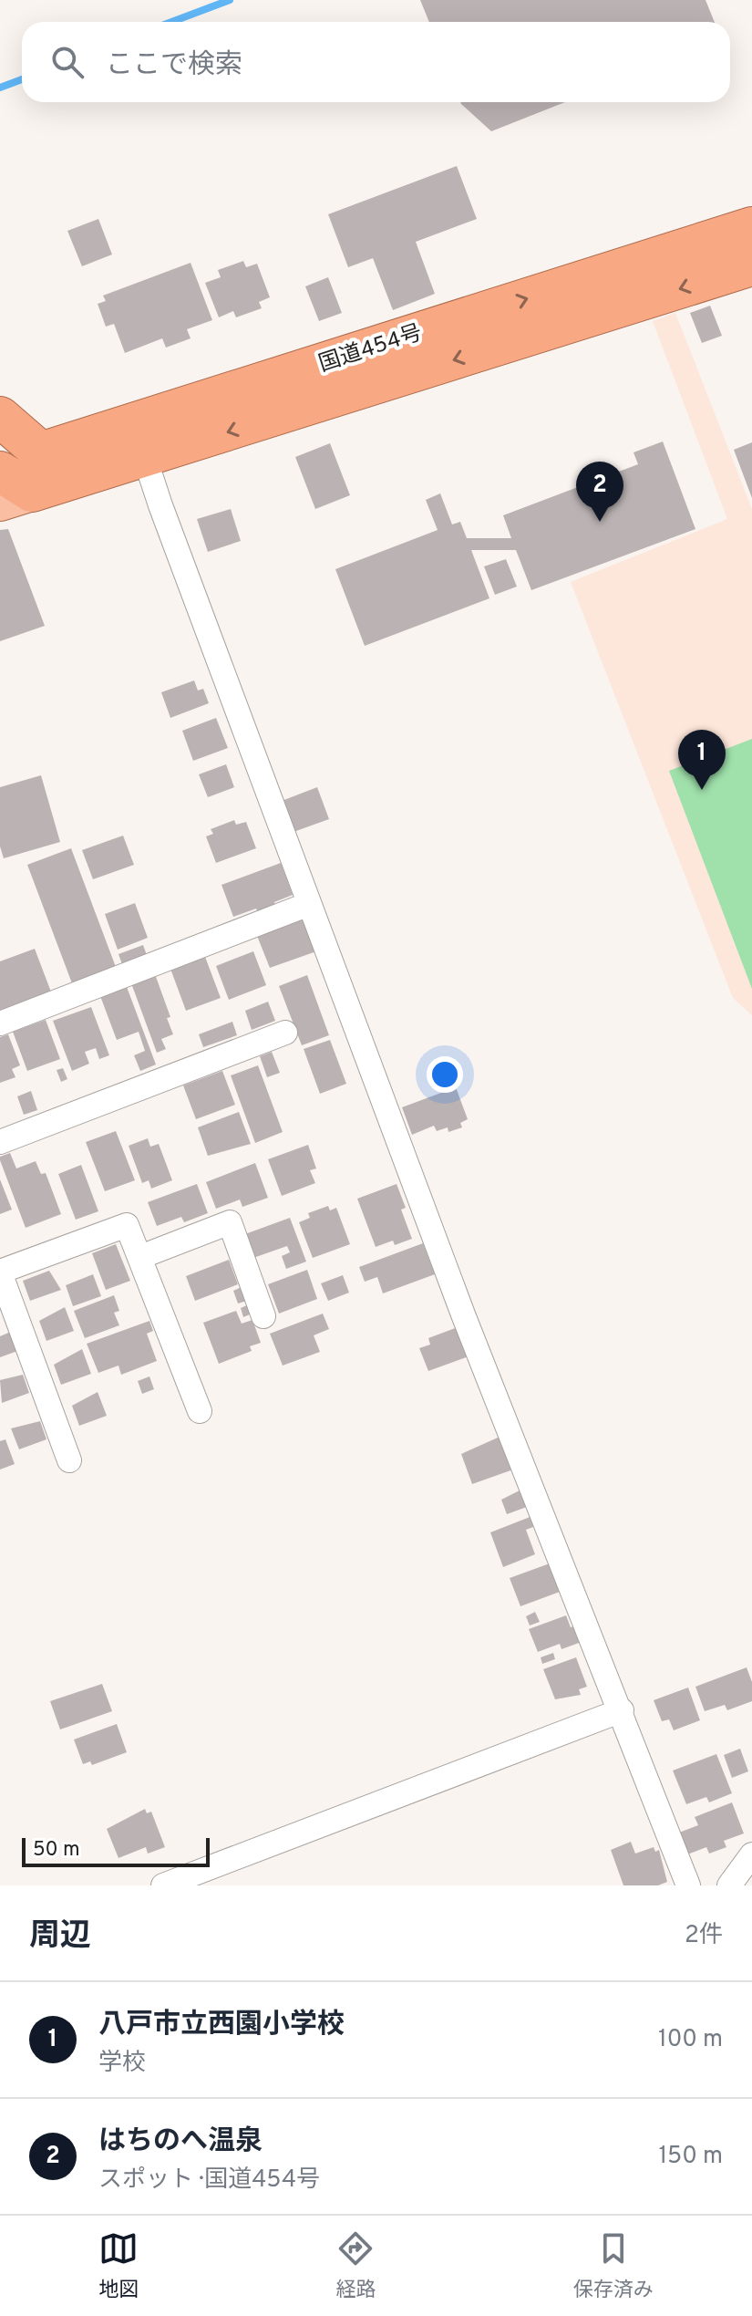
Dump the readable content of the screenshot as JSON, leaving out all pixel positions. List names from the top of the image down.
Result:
{
  "streets": {
    "highway": ["国道454号"]
  },
  "scale_bar": "50 m",
  "page": {
    "search": "ここで検索",
    "pins": ["2", "1"],
    "scale": "50 m",
    "heading": ["周辺", "2件"],
    "list": [
      {
        "mark": "1",
        "name": "八戸市立西園小学校",
        "note": "学校",
        "value": "100 m"
      },
      {
        "mark": "2",
        "name": "はちのへ温泉",
        "note": "スポット · 国道454号",
        "value": "150 m"
      }
    ],
    "nav": ["地図", "経路", "保存済み"]
  }
}
